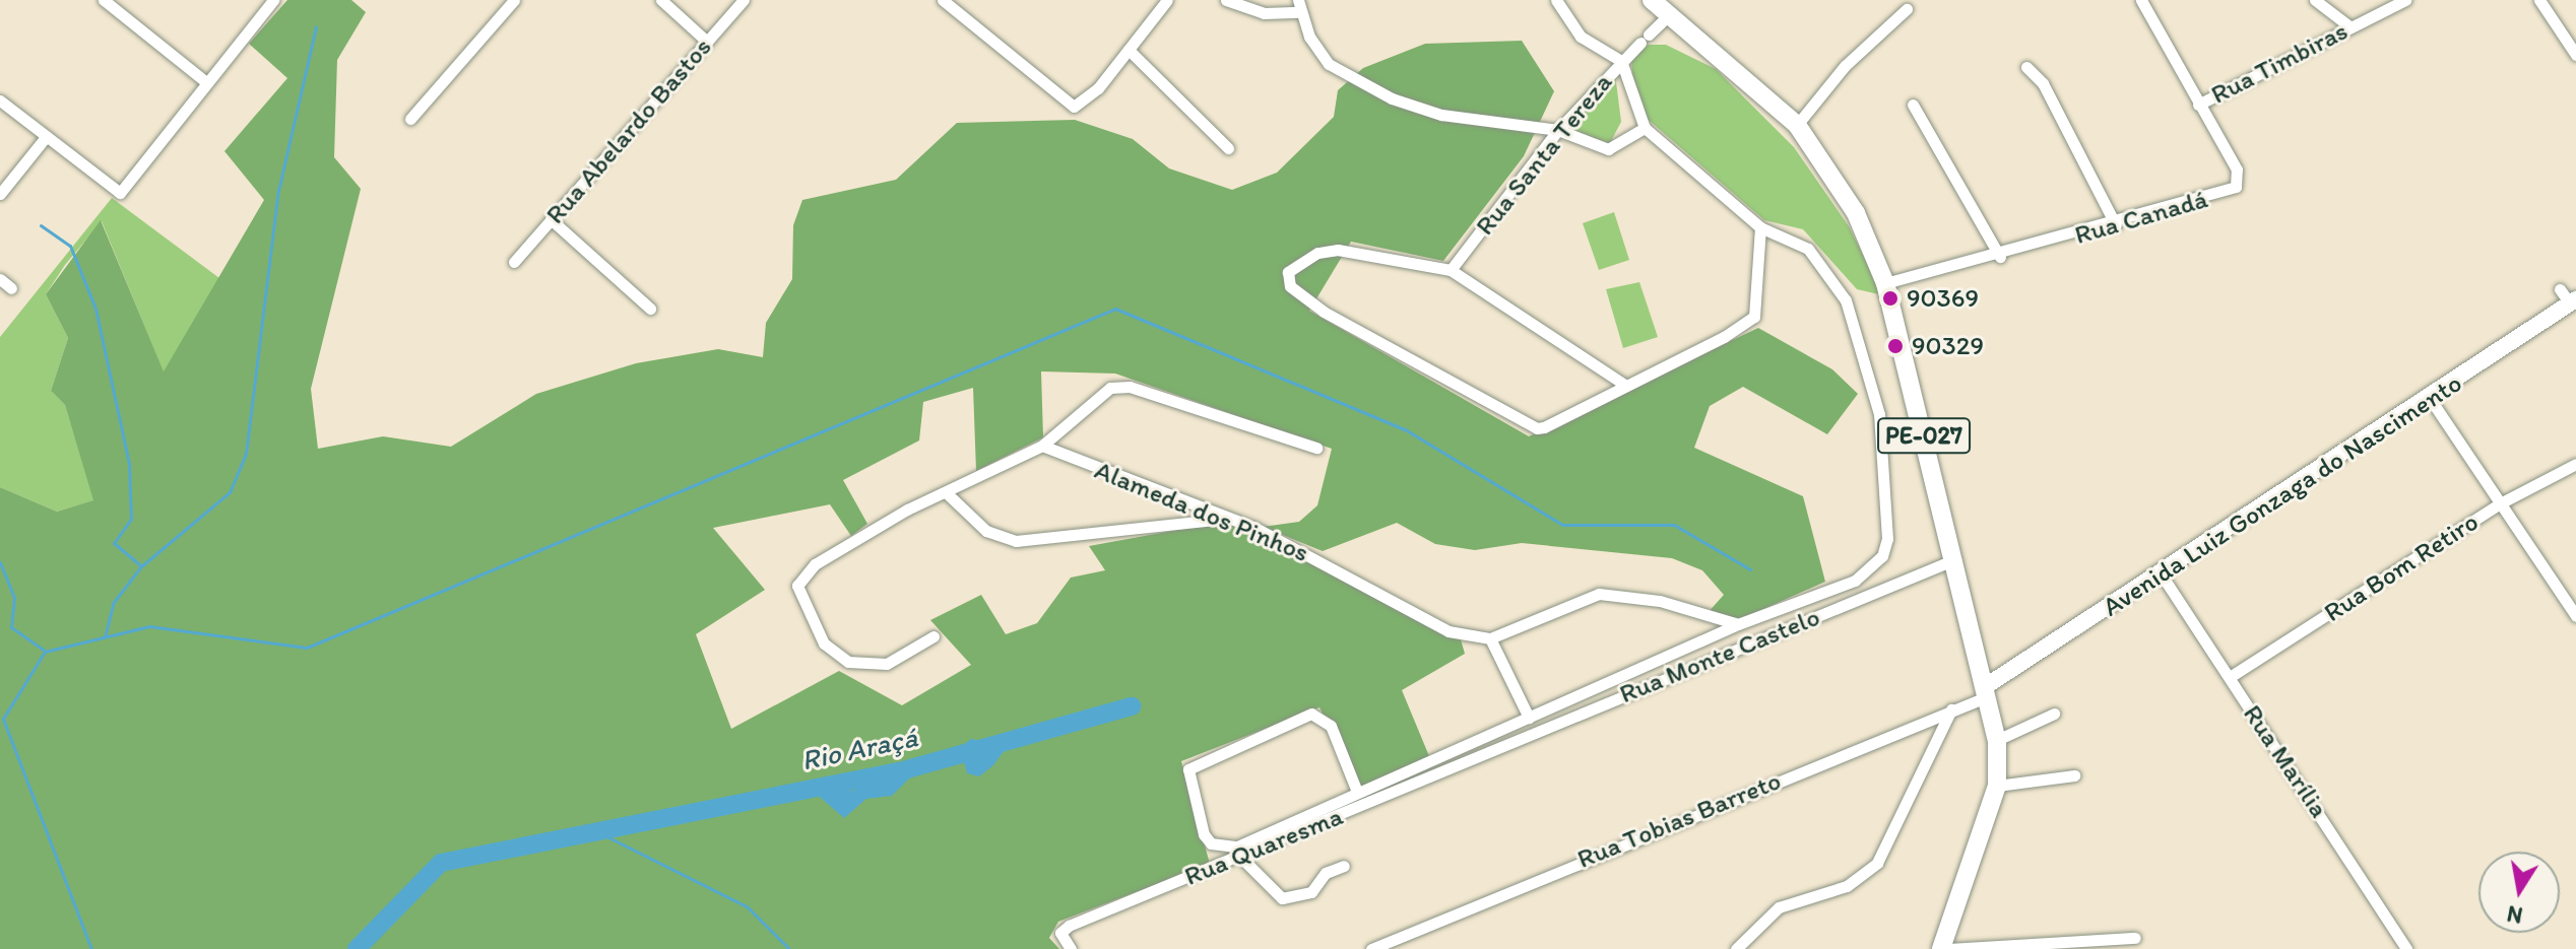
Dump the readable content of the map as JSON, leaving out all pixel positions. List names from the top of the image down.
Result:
{
  "streets": {
    "main road": ["PE-027", "Avenida Luiz Gonzaga do Nascimento"],
    "street": [
      "Rua Timbiras",
      "Rua Abelardo Bastos",
      "Rua Santa Tereza",
      "Rua Canadá",
      "Alameda dos Pinhos",
      "Rua Bom Retiro",
      "Rua Monte Castelo",
      "Rua Marília",
      "Rua Tobias Barreto",
      "Rua Quaresma"
    ]
  },
  "crossings": [
    ["Rua Timbiras", "Rua Canadá"],
    ["Rua Santa Tereza", "PE-027"],
    ["Rua Canadá", "PE-027"],
    ["PE-027", "Avenida Luiz Gonzaga do Nascimento"],
    ["PE-027", "Rua Monte Castelo"],
    ["PE-027", "Rua Tobias Barreto"],
    ["Avenida Luiz Gonzaga do Nascimento", "Rua Marília"],
    ["Avenida Luiz Gonzaga do Nascimento", "Rua Tobias Barreto"],
    ["Rua Bom Retiro", "Rua Marília"],
    ["Rua Monte Castelo", "Rua Quaresma"]
  ],
  "water": ["Rio Araçá"],
  "places": ["90369", "90329"],
  "north": "bottom"
}
